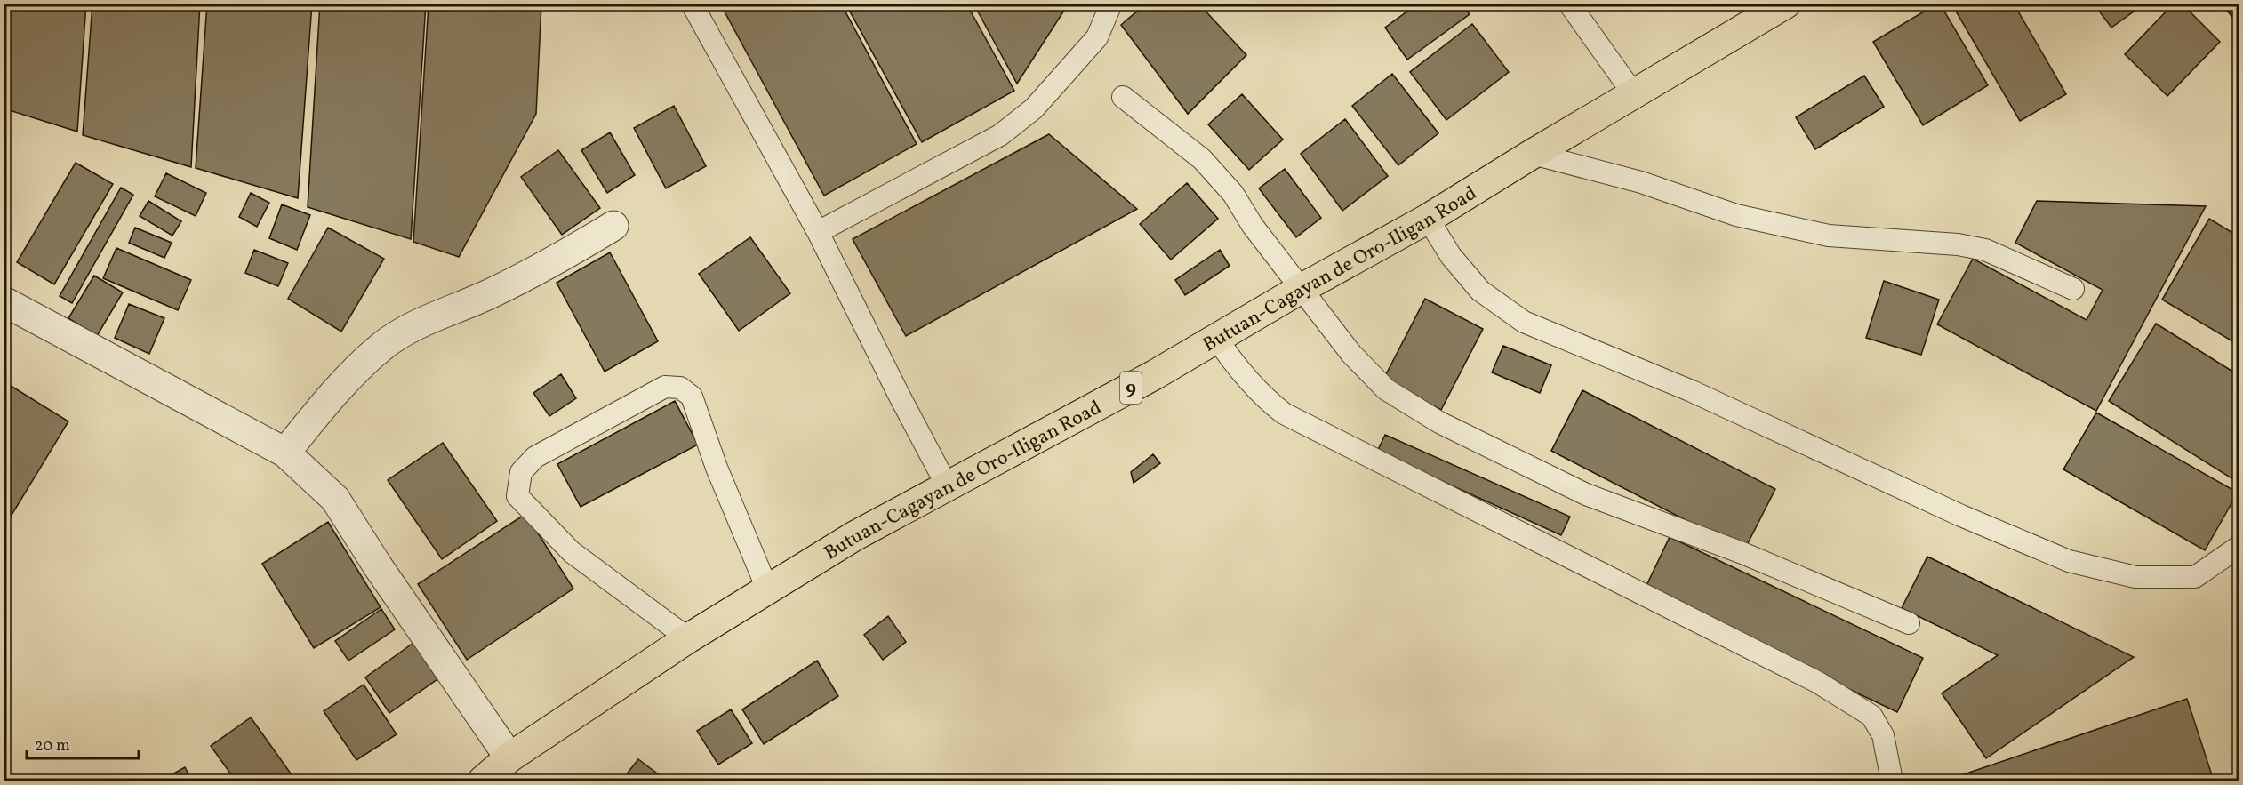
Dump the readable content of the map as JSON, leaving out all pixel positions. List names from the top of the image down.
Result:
{
  "streets": {
    "highway": ["Butuan-Cagayan de Oro-Iligan Road", "9"]
  },
  "scale_bar": "20 m"
}
